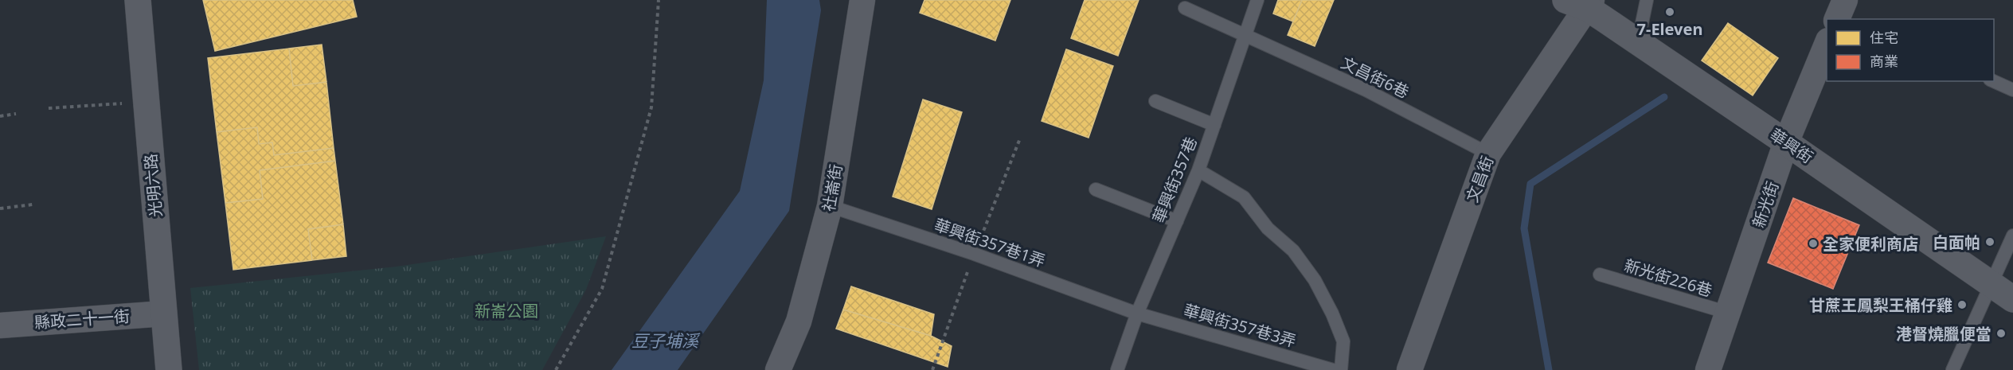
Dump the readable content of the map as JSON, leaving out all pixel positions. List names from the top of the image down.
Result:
{
  "streets": {
    "street": [
      "華興街",
      "文昌街",
      "光明六路",
      "社崙街",
      "新光街",
      "縣政二十一街"
    ],
    "lane": [
      "文昌街6巷",
      "華興街357巷",
      "華興街357巷1弄",
      "新光街226巷",
      "華興街357巷3弄"
    ]
  },
  "crossings": [
    ["文昌街6巷", "文昌街"],
    ["文昌街6巷", "華興街357巷"],
    ["華興街", "文昌街"],
    ["華興街", "新光街"],
    ["華興街357巷", "華興街357巷1弄"],
    ["華興街357巷", "華興街357巷3弄"],
    ["光明六路", "縣政二十一街"],
    ["社崙街", "華興街357巷1弄"],
    ["新光街", "新光街226巷"],
    ["華興街357巷1弄", "華興街357巷3弄"]
  ],
  "water": ["豆子埔溪"],
  "parks": ["新崙公園"],
  "places": [
    "7-Eleven",
    "白面帕",
    "全家便利商店",
    "甘蔗王鳳梨王桶仔雞",
    "港督燒臘便當"
  ],
  "legend": ["住宅", "商業"]
}
